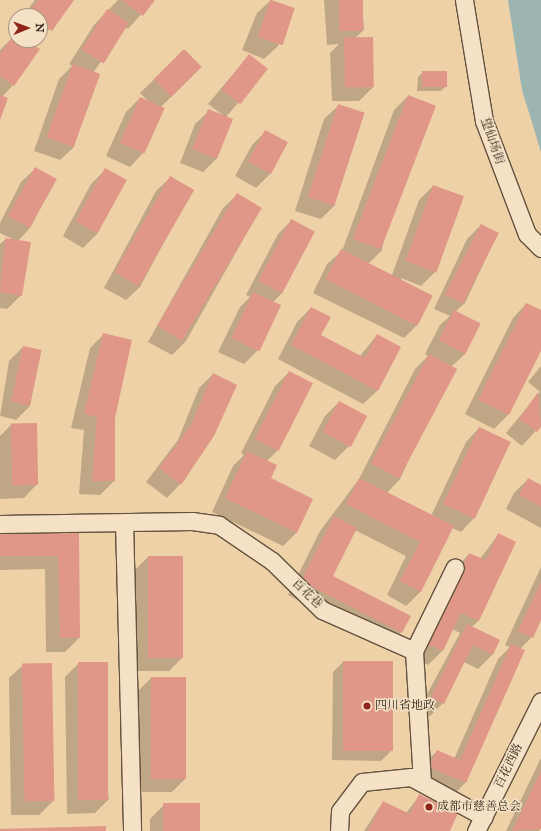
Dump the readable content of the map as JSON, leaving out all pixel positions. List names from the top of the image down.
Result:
{
  "streets": {
    "street": ["望仙场街", "百花巷", "百花西路"]
  },
  "places": ["四川省地政", "成都市慈善总会"],
  "north": "right"
}
